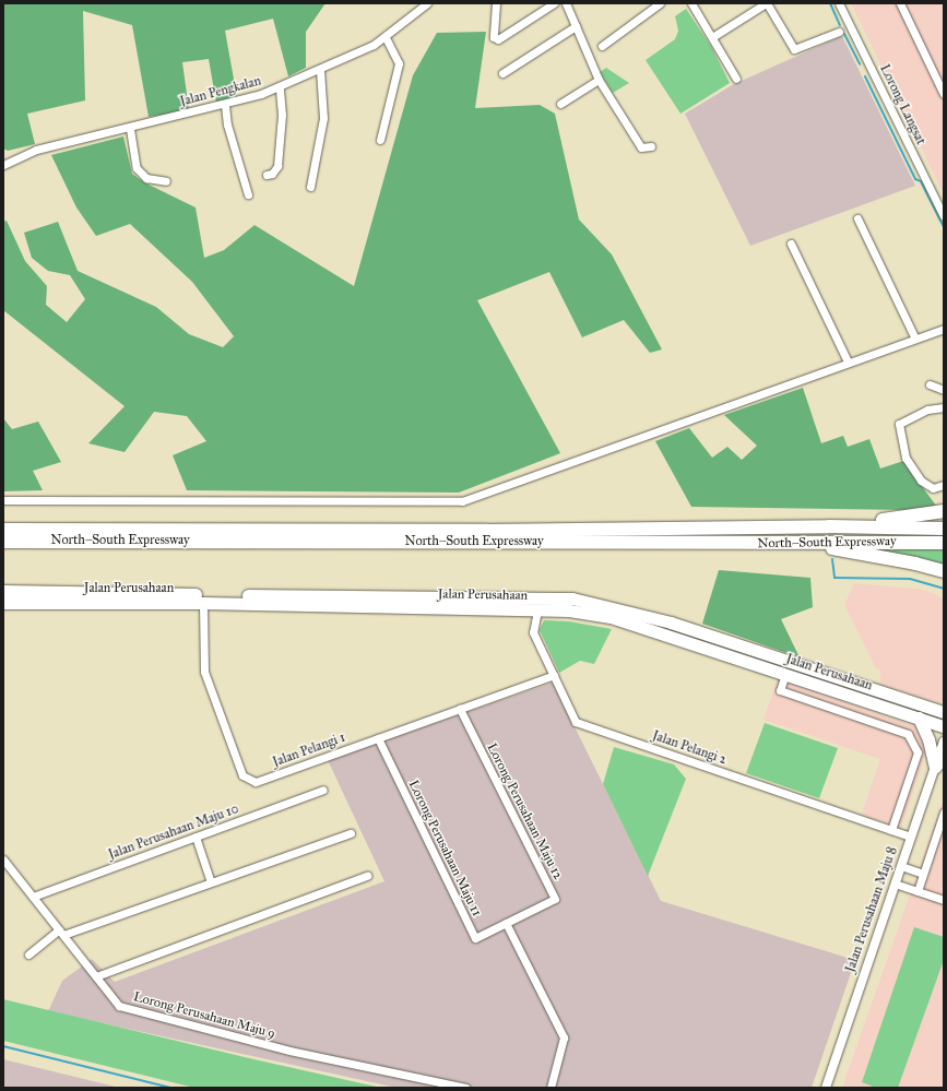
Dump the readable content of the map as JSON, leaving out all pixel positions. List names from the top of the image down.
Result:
{
  "streets": {
    "highway": ["North–South Expressway"],
    "main road": ["Jalan Perusahaan"],
    "street": [
      "Jalan Pengkalan",
      "Lorong Langsat",
      "Jalan Pelangi 2",
      "Jalan Pelangi 1",
      "Lorong Perusahaan Maju 12",
      "Jalan Perusahaan Maju 10",
      "Lorong Perusahaan Maju 11",
      "Jalan Perusahaan Maju 8",
      "Lorong Perusahaan Maju 9"
    ]
  },
  "crossings": [
    ["Jalan Perusahaan", "Jalan Pelangi 2"],
    ["Jalan Perusahaan", "Jalan Pelangi 1"],
    ["Jalan Pelangi 2", "Jalan Pelangi 1"],
    ["Jalan Pelangi 2", "Jalan Perusahaan Maju 8"],
    ["Jalan Pelangi 1", "Lorong Perusahaan Maju 12"],
    ["Jalan Pelangi 1", "Lorong Perusahaan Maju 11"],
    ["Lorong Perusahaan Maju 12", "Lorong Perusahaan Maju 11"],
    ["Jalan Perusahaan Maju 10", "Lorong Perusahaan Maju 9"]
  ]
}
